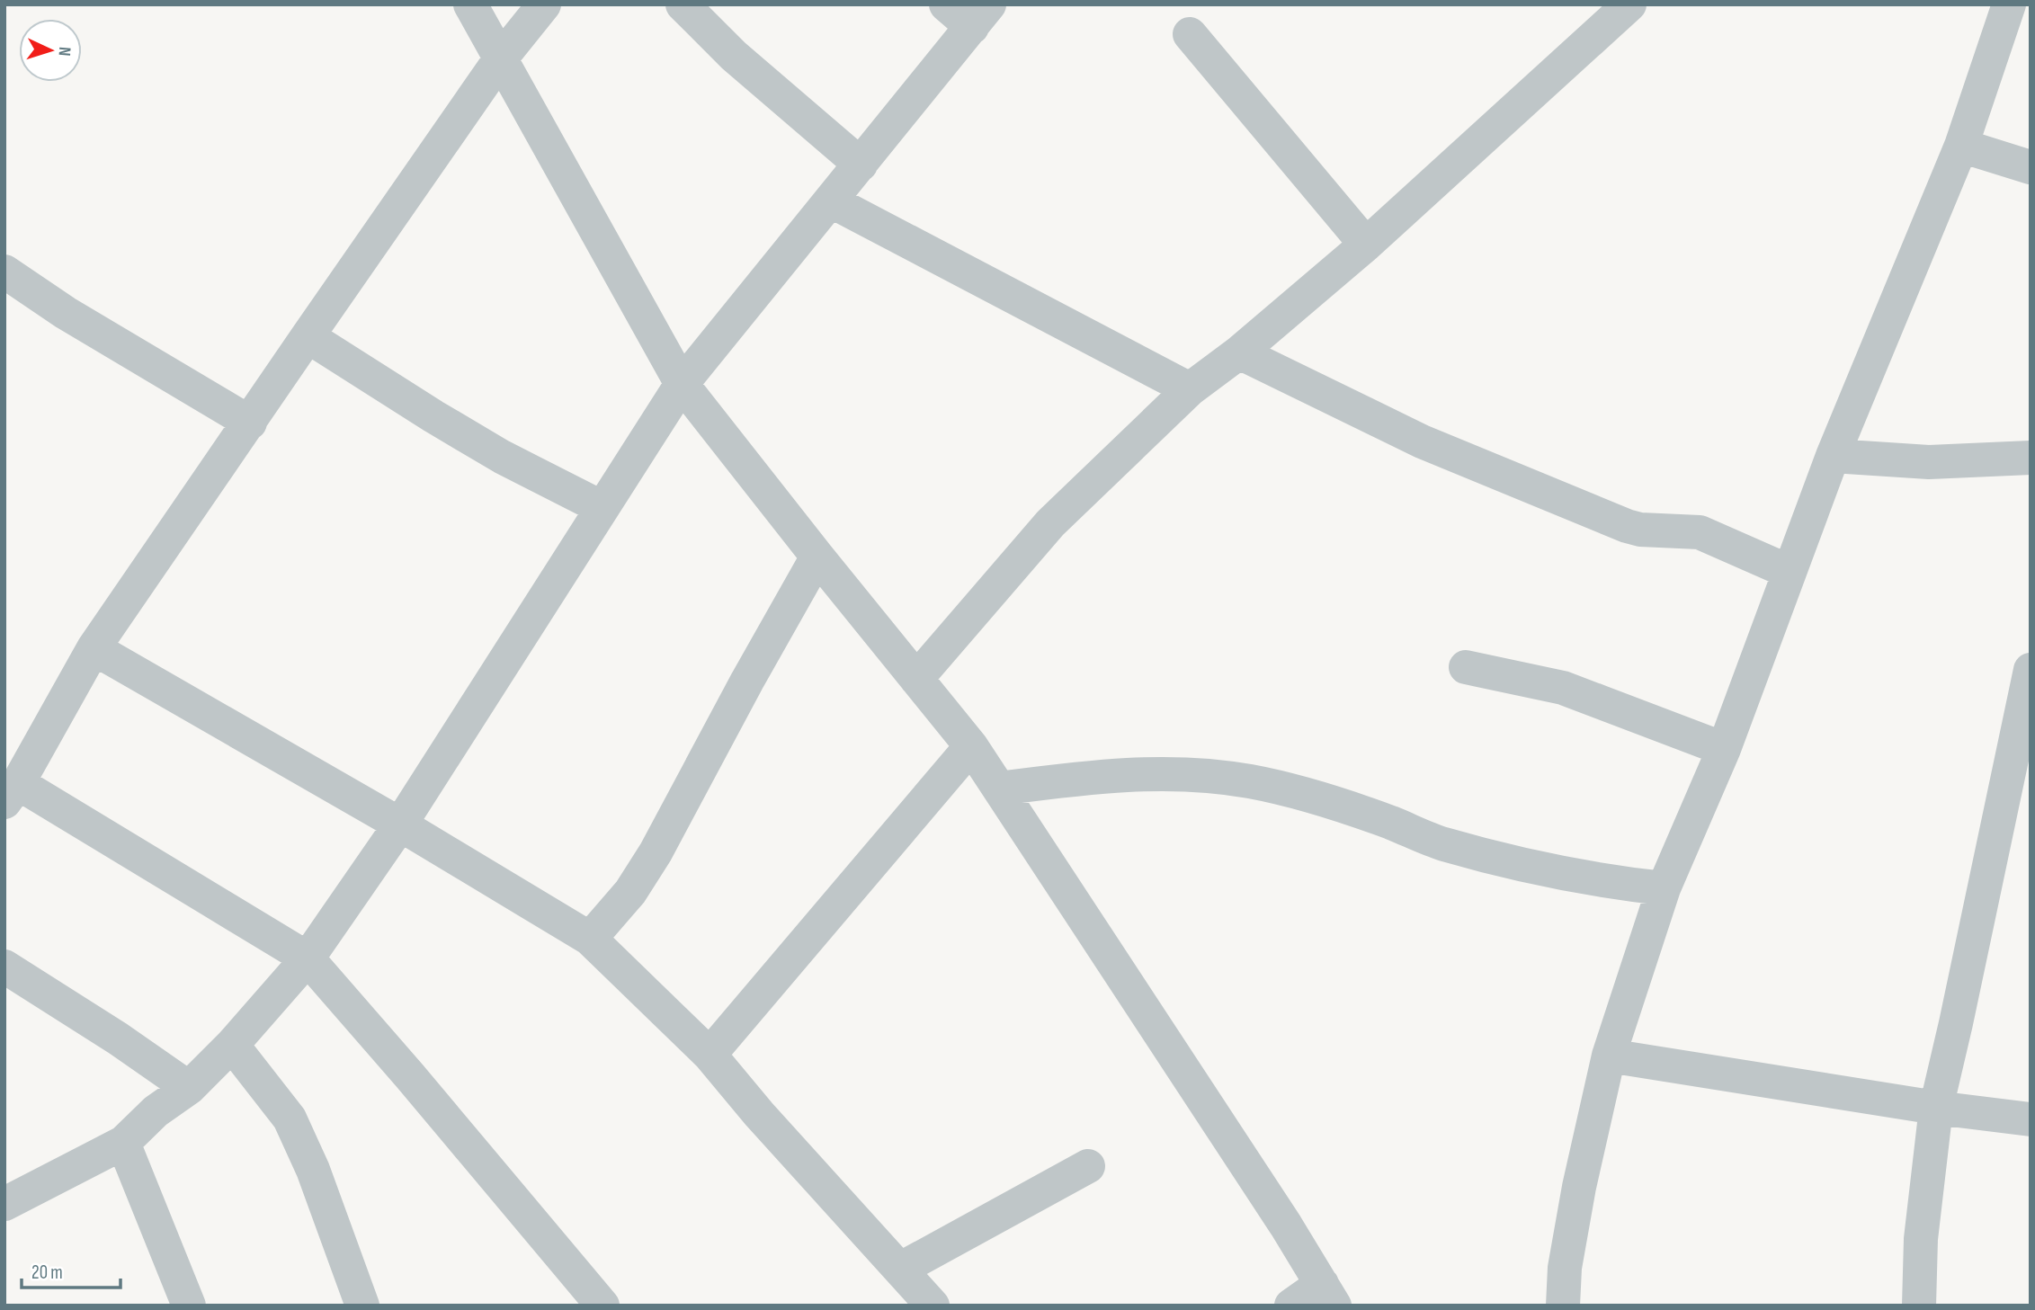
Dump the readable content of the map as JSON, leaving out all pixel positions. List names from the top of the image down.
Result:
{
  "scale_bar": "20 m",
  "north": "right"
}
